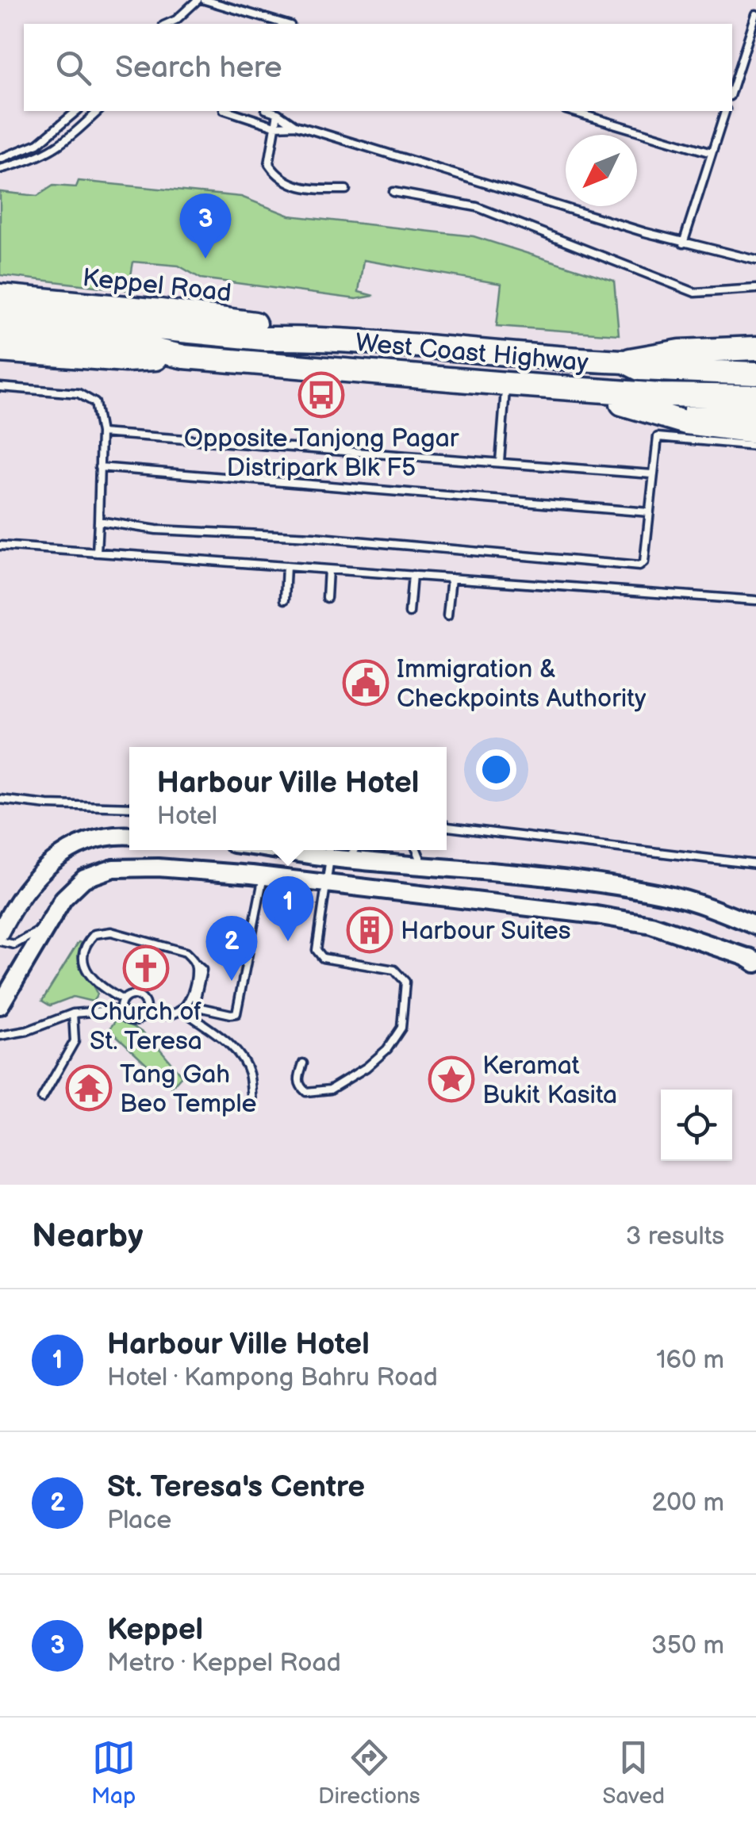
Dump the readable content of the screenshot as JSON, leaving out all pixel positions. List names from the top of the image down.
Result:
{
  "streets": {
    "highway": ["Keppel Road", "West Coast Highway"]
  },
  "crossings": [
    ["Keppel Road", "West Coast Highway"]
  ],
  "places": {
    "bus stop": ["Opposite Tanjong Pagar Distripark Blk F5"],
    "public building": ["Immigration & Checkpoints Authority"],
    "building": ["Harbour Suites"],
    "church": ["Church of St. Teresa"],
    "place": ["Keramat Bukit Kasita"],
    "temple": ["Tang Gah Beo Temple"]
  },
  "north": "bottom left",
  "page": {
    "search": "Search here",
    "pins": ["3", "1", "2"],
    "popup": ["Harbour Ville Hotel", "Hotel"],
    "heading": ["Nearby", "3 results"],
    "list": [
      {
        "mark": "1",
        "name": "Harbour Ville Hotel",
        "note": "Hotel · Kampong Bahru Road",
        "value": "160 m"
      },
      {
        "mark": "2",
        "name": "St. Teresa's Centre",
        "note": "Place",
        "value": "200 m"
      },
      {
        "mark": "3",
        "name": "Keppel",
        "note": "Metro · Keppel Road",
        "value": "350 m"
      }
    ],
    "nav": ["Map", "Directions", "Saved"]
  }
}
